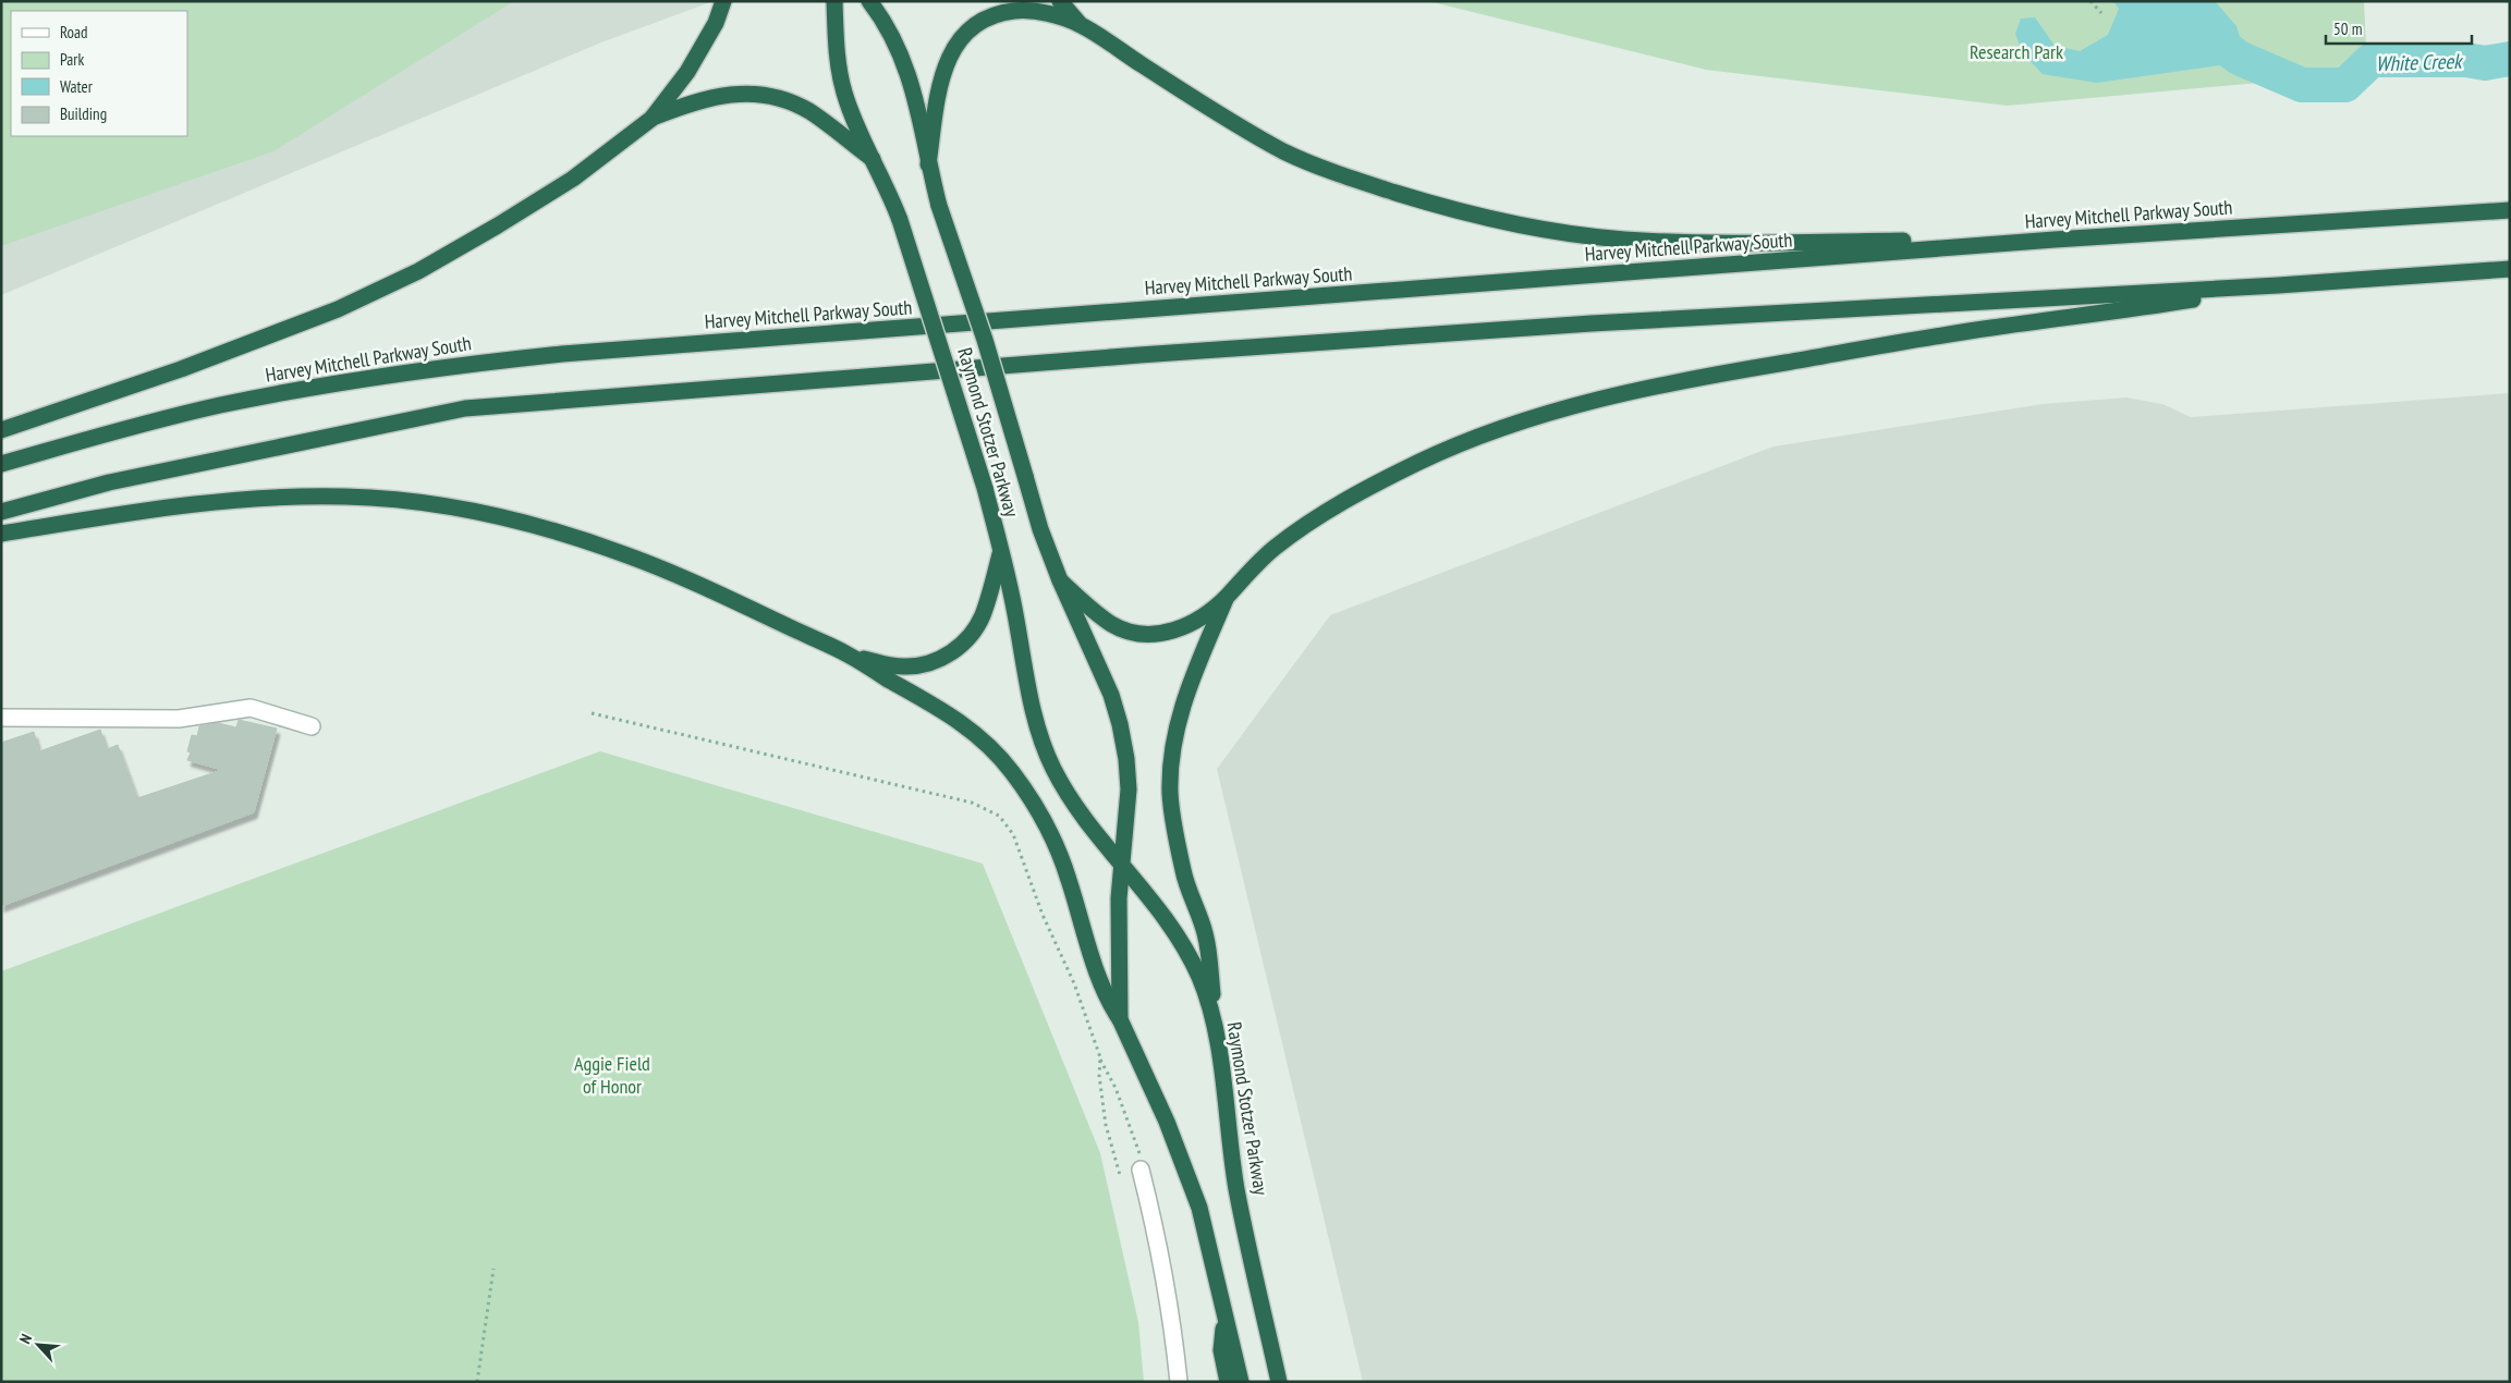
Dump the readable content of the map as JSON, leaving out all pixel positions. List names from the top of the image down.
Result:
{
  "streets": {
    "highway": ["Harvey Mitchell Parkway South", "Raymond Stotzer Parkway"]
  },
  "water": ["White Creek"],
  "parks": ["Research Park", "Aggie Field of Honor"],
  "legend": [
    "Road",
    "Park",
    "Water",
    "Building"
  ],
  "scale_bar": "50 m",
  "north": "top left"
}
